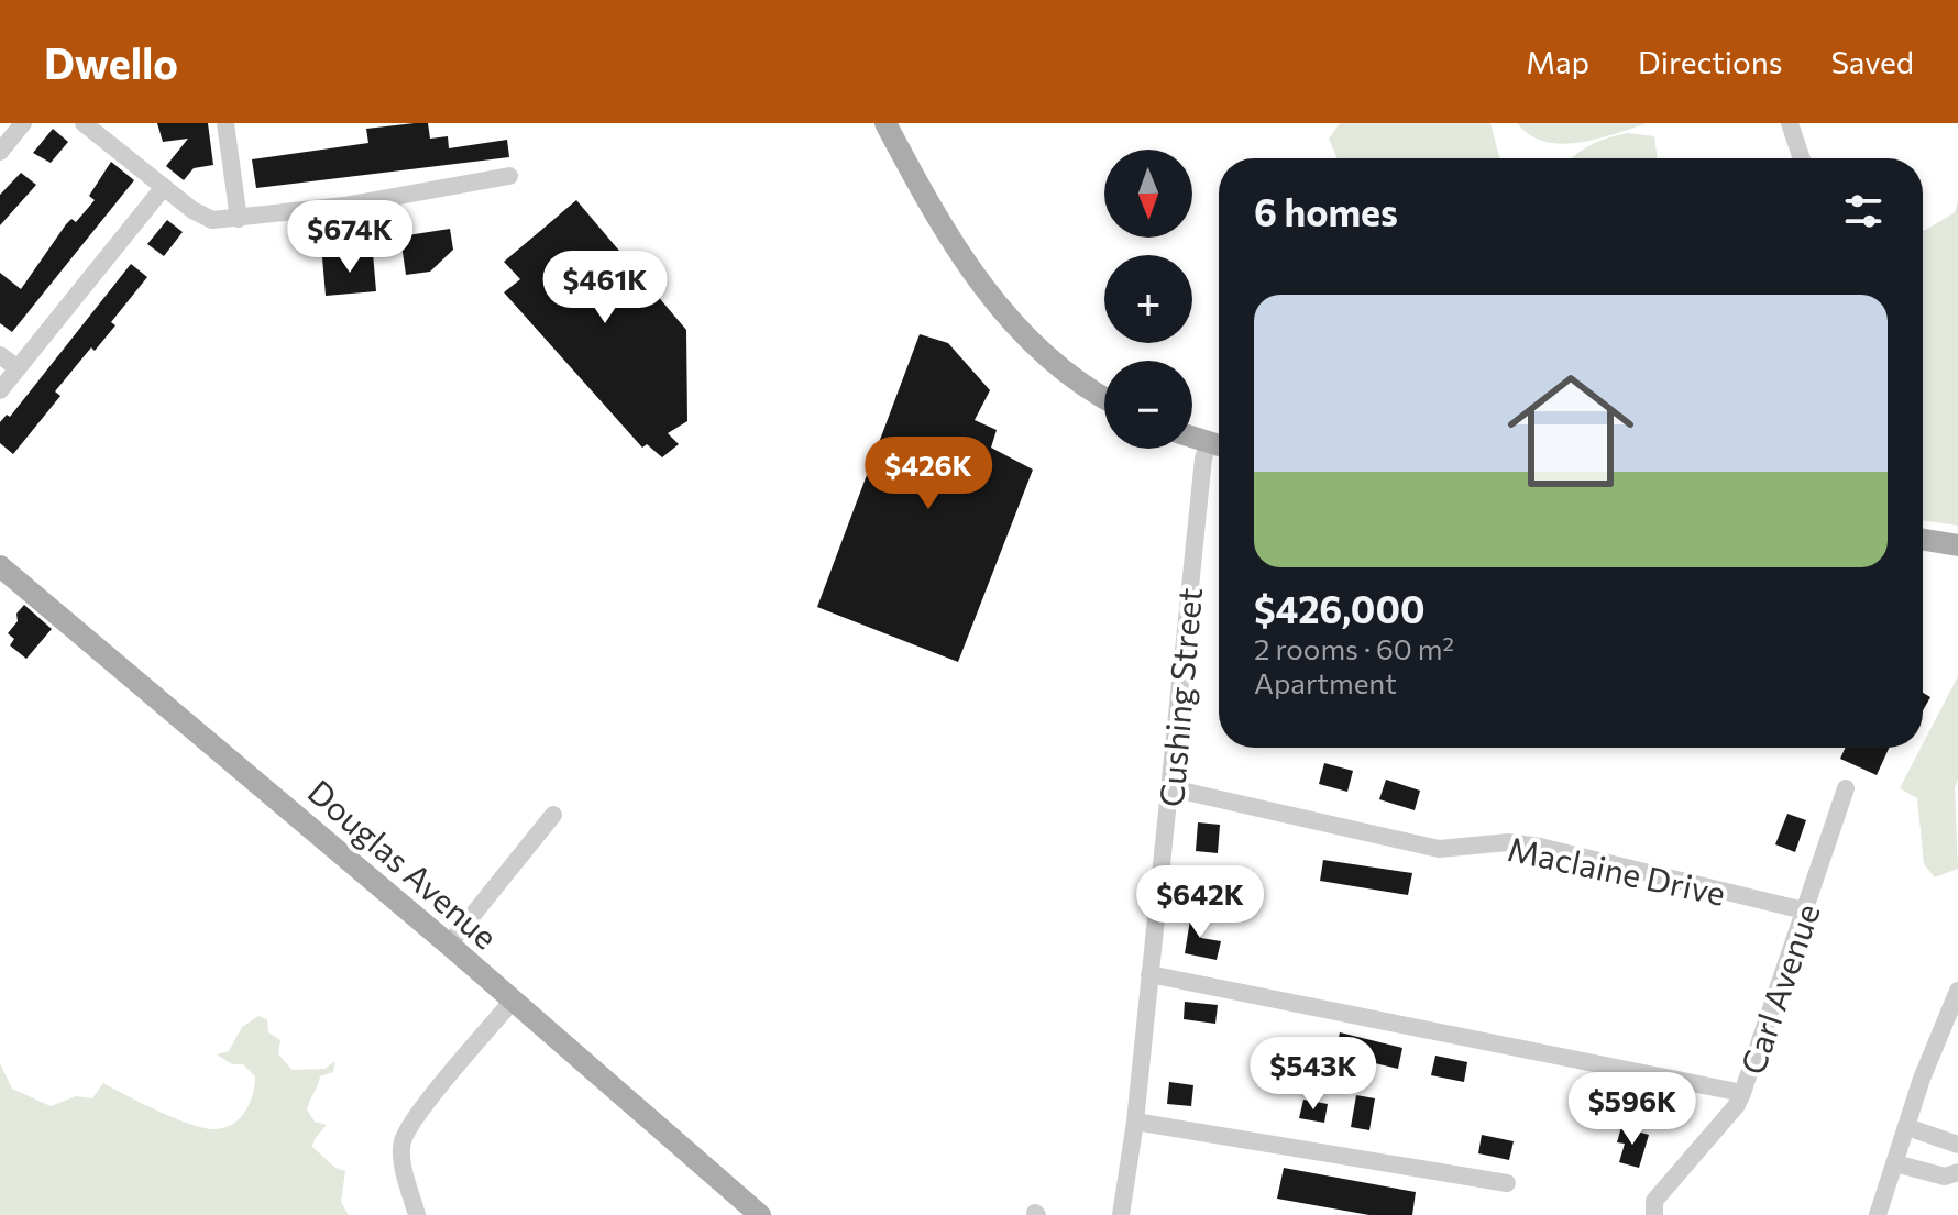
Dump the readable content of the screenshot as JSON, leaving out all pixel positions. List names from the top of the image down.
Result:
{
  "streets": {
    "main road": ["Douglas Avenue"],
    "street": ["Cushing Street", "Maclaine Drive", "Carl Avenue"]
  },
  "crossings": [
    ["Cushing Street", "Maclaine Drive"],
    ["Maclaine Drive", "Carl Avenue"]
  ],
  "north": "bottom",
  "page": {
    "header": "Dwello",
    "nav": ["Map", "Directions", "Saved"],
    "map_buttons": ["+", "−"],
    "heading": "6 homes",
    "price": [
      "$674K",
      "$461K",
      "$426K",
      "$642K",
      "$543K",
      "$596K"
    ],
    "list": [
      {
        "name": "$426,000",
        "note": "2 rooms · 60 m² · Apartment"
      }
    ]
  }
}
